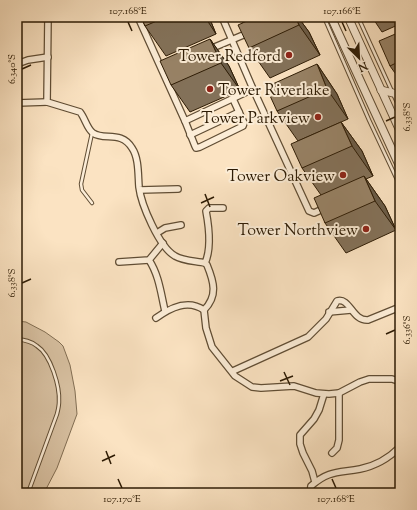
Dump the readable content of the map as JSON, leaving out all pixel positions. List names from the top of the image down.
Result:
{
  "places": [
    "Tower Redford",
    "Tower Riverlake",
    "Tower Parkview",
    "Tower Oakview",
    "Tower Northview"
  ],
  "north": "bottom right",
  "coordinates": [
    "107.168°E",
    "107.166°E",
    "6.340°S",
    "6.338°S",
    "6.336°S",
    "107.170°E"
  ]
}
